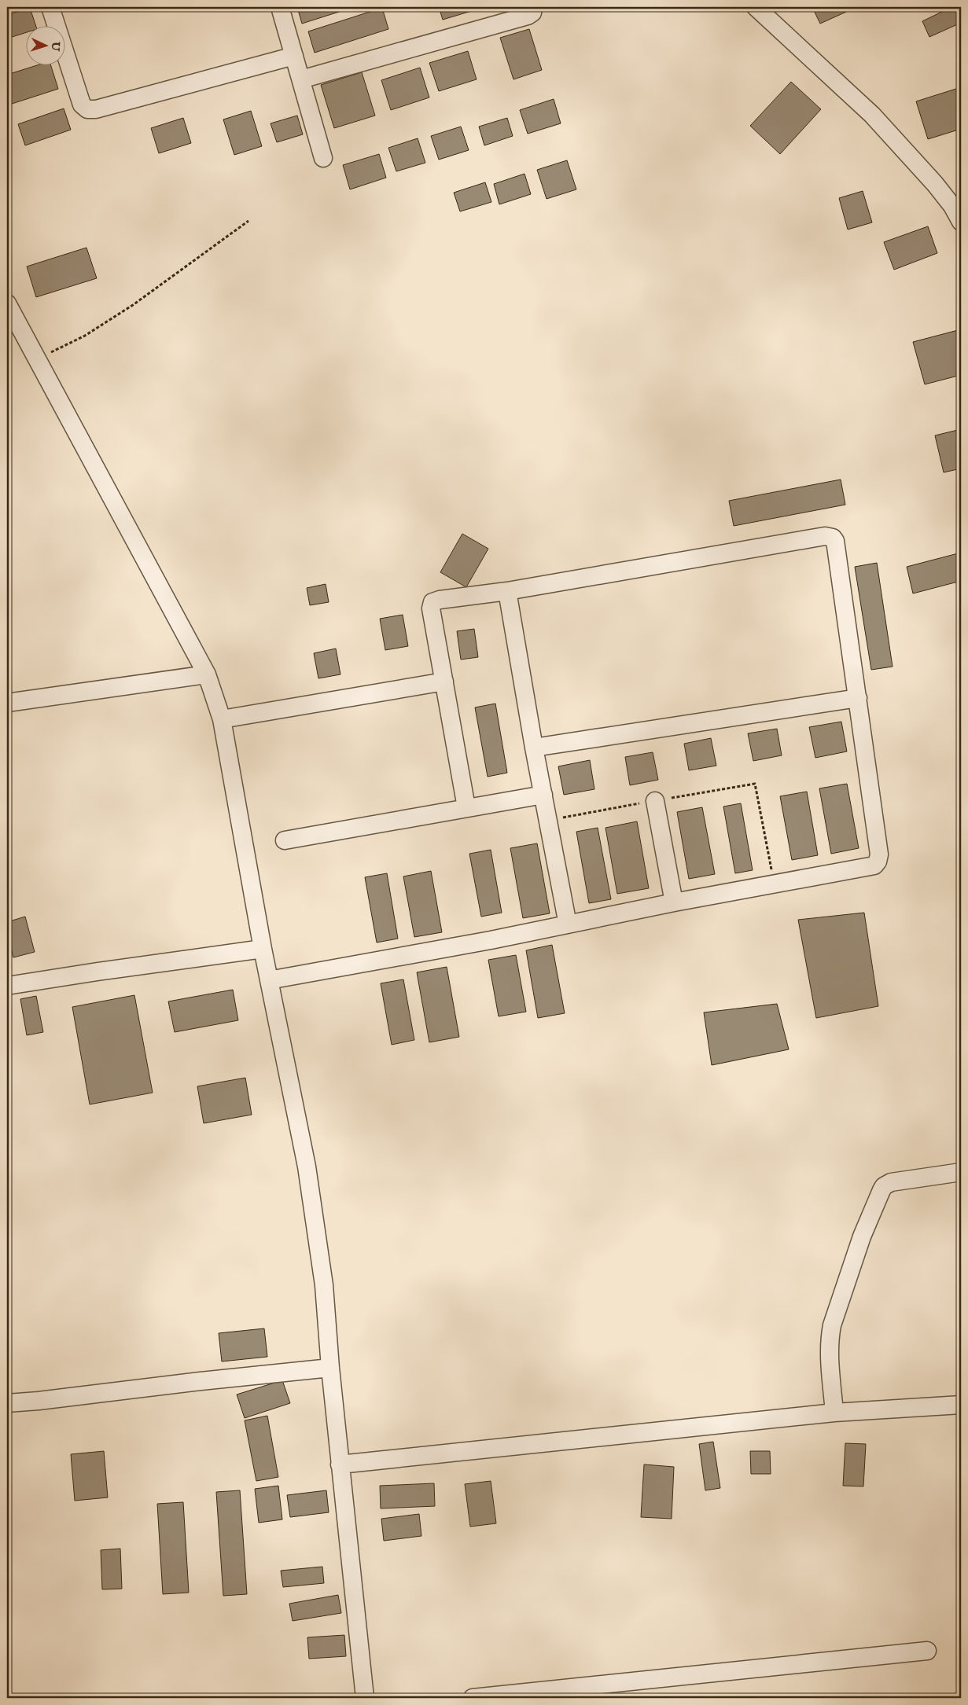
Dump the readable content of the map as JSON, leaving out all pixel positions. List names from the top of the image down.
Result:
{
  "north": "right"
}
